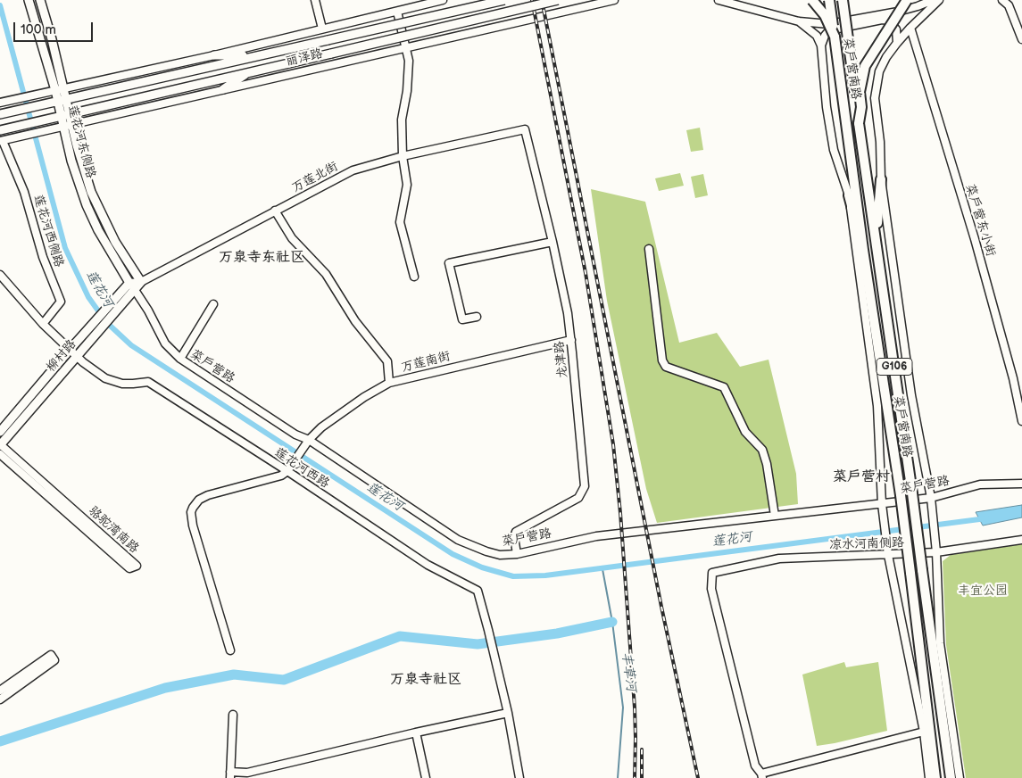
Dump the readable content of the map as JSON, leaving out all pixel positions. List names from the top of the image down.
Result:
{
  "streets": {
    "highway": ["菜户营南路", "G106"],
    "main road": ["丽泽路", "莲花河东侧路", "柳村路"],
    "street": [
      "万莲北街",
      "菜户营东小街",
      "莲花河西侧路",
      "龙津路",
      "万莲南街",
      "菜户营路",
      "莲花河西路",
      "骆驼湾南路",
      "凉水河南侧路"
    ]
  },
  "crossings": [
    ["丽泽路", "莲花河东侧路"],
    ["丽泽路", "莲花河西侧路"],
    ["菜户营南路", "菜户营东小街"],
    ["菜户营南路", "菜户营路"],
    ["菜户营南路", "G106"],
    ["菜户营南路", "凉水河南侧路"],
    ["莲花河东侧路", "万莲北街"],
    ["莲花河东侧路", "柳村路"],
    ["莲花河东侧路", "菜户营路"],
    ["万莲北街", "柳村路"],
    ["万莲北街", "龙津路"],
    ["万莲北街", "菜户营路"],
    ["莲花河西侧路", "莲花河西路"],
    ["柳村路", "菜户营路"],
    ["柳村路", "莲花河西路"],
    ["柳村路", "骆驼湾南路"],
    ["龙津路", "万莲南街"],
    ["龙津路", "菜户营路"],
    ["万莲南街", "菜户营路"],
    ["万莲南街", "莲花河西路"]
  ],
  "districts": ["万泉寺东社区", "菜户营村", "万泉寺社区"],
  "water": ["莲花河", "丰草河"],
  "parks": ["丰宜公园"],
  "scale_bar": "100 m"
}
